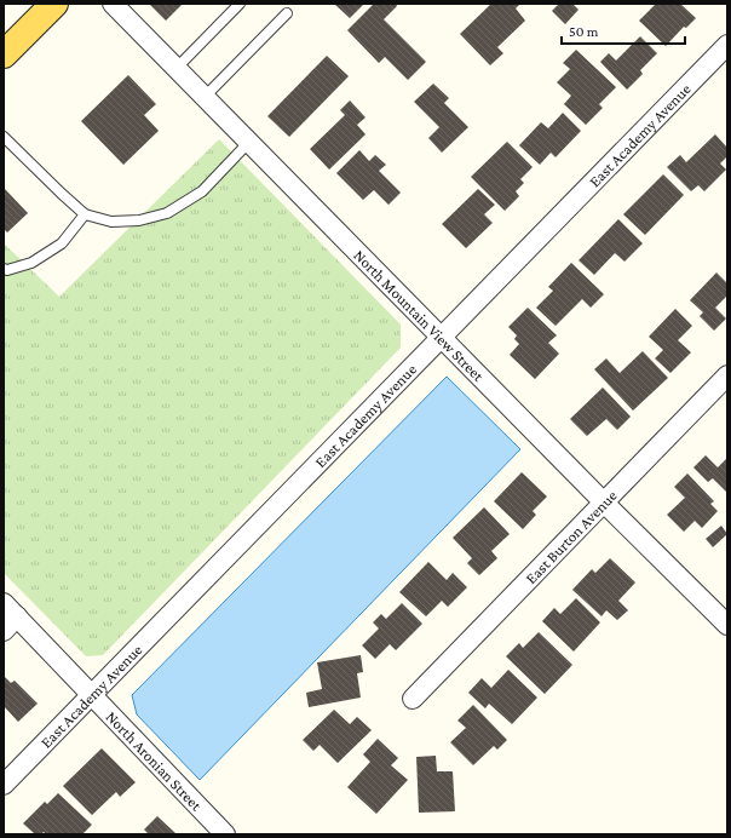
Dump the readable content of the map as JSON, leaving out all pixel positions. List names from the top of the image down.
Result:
{
  "streets": {
    "street": [
      "East Academy Avenue",
      "North Mountain View Street",
      "East Burton Avenue",
      "North Aronian Street"
    ]
  },
  "crossings": [
    ["East Academy Avenue", "North Mountain View Street"],
    ["East Academy Avenue", "North Aronian Street"],
    ["North Mountain View Street", "East Burton Avenue"]
  ],
  "scale_bar": "50 m"
}
